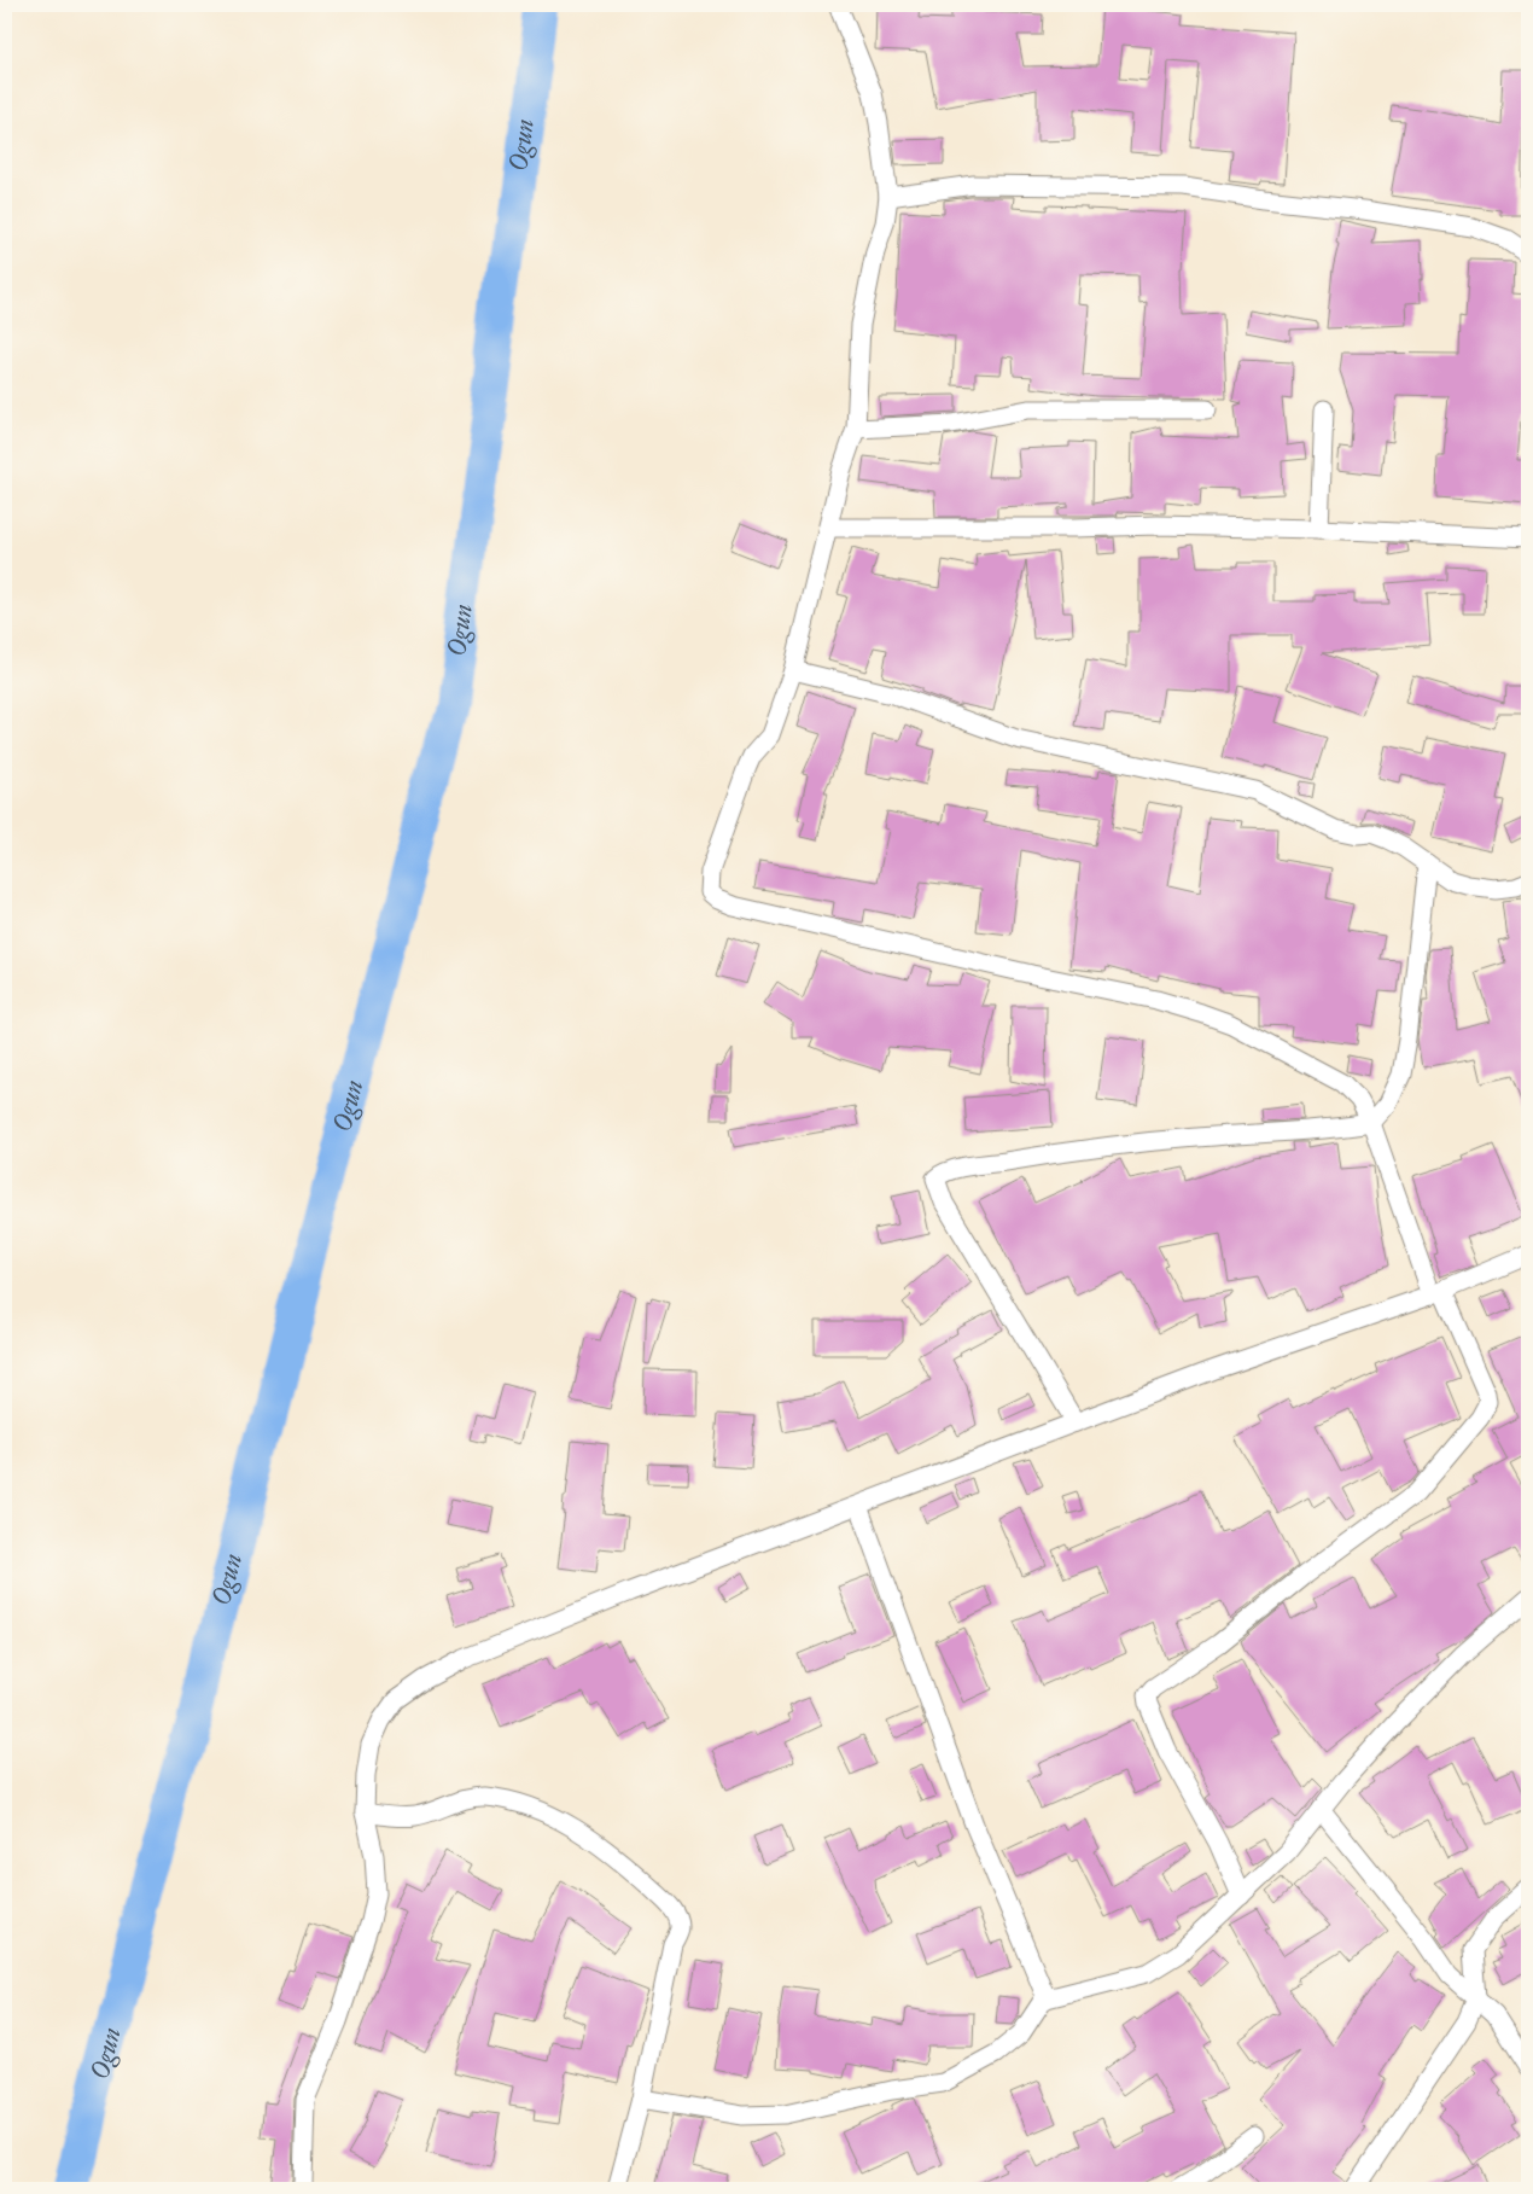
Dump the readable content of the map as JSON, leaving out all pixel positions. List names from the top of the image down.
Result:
{
  "water": ["Ogun"]
}
